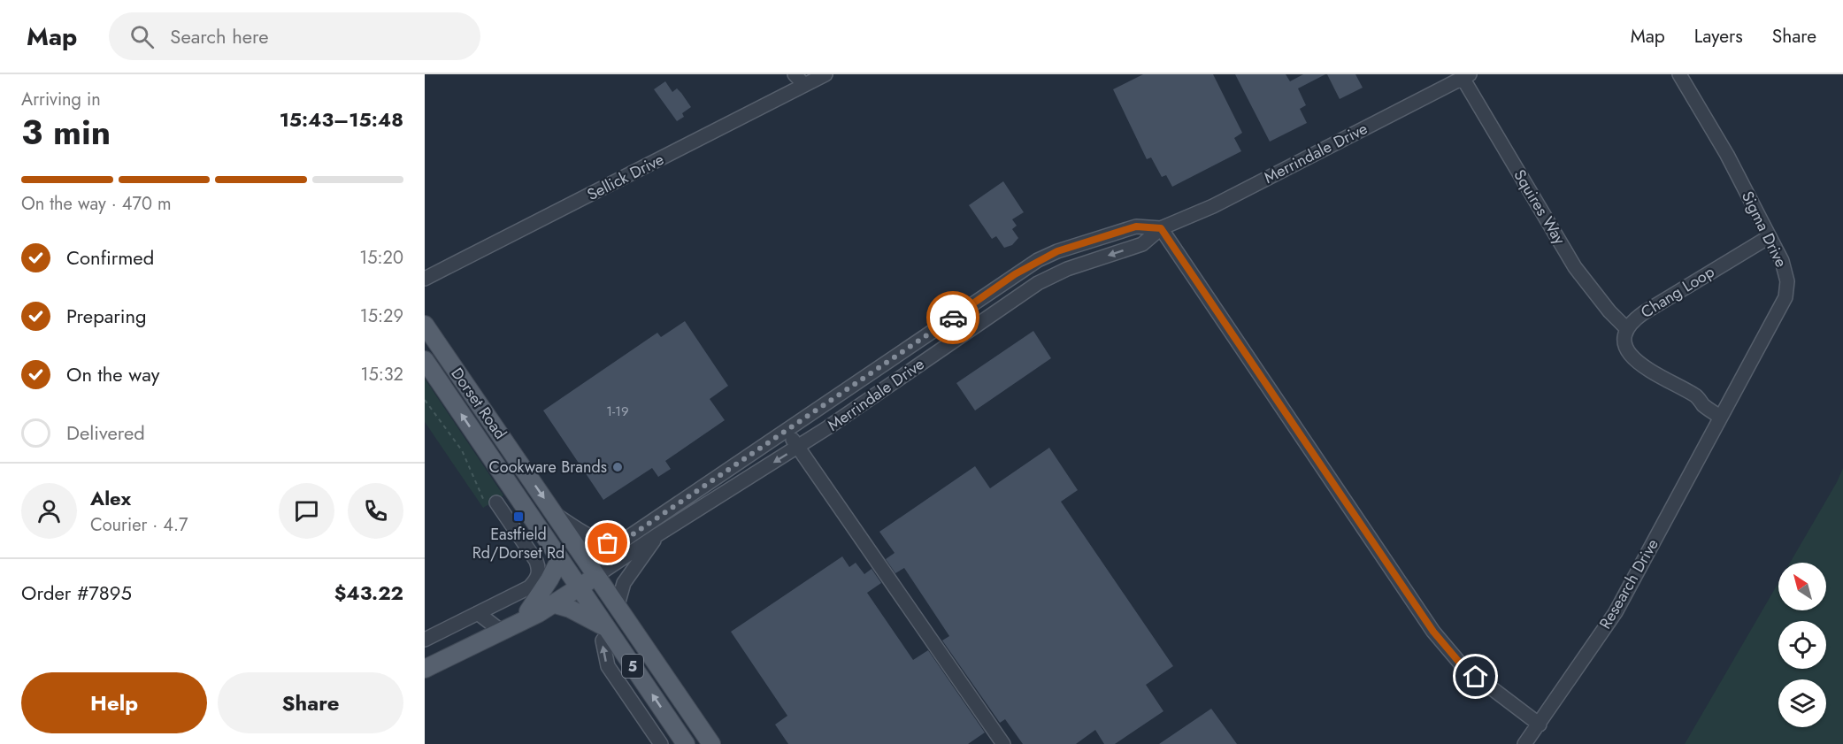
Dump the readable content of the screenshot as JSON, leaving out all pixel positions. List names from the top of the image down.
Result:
{
  "streets": {
    "main road": ["Dorset Road", "5"],
    "street": [
      "Merrindale Drive",
      "Sellick Drive",
      "Squires Way",
      "Sigma Drive",
      "Chang Loop",
      "Research Drive"
    ]
  },
  "crossings": [
    ["Merrindale Drive", "Squires Way"],
    ["Merrindale Drive", "Dorset Road"],
    ["Squires Way", "Chang Loop"],
    ["Sigma Drive", "Chang Loop"],
    ["Sigma Drive", "Research Drive"],
    ["Chang Loop", "Research Drive"]
  ],
  "places": {
    "other": ["Cookware Brands"],
    "transit": ["Eastfield Rd/Dorset Rd"]
  },
  "house_numbers": ["1-19"],
  "north": "top left",
  "page": {
    "header": "Map",
    "search": "Search here",
    "nav": ["Map", "Layers", "Share"],
    "heading": ["3 min", "Arriving in", "15:43–15:48"],
    "panel": [
      "Alex",
      "Courier · 4.7",
      "Order #7895",
      "$43.22"
    ],
    "bar": "On the way · 470 m",
    "list": [
      ["Confirmed", "15:20"],
      ["Preparing", "15:29"],
      ["On the way", "15:32"],
      "Delivered"
    ],
    "buttons": ["Help", "Share"]
  }
}
